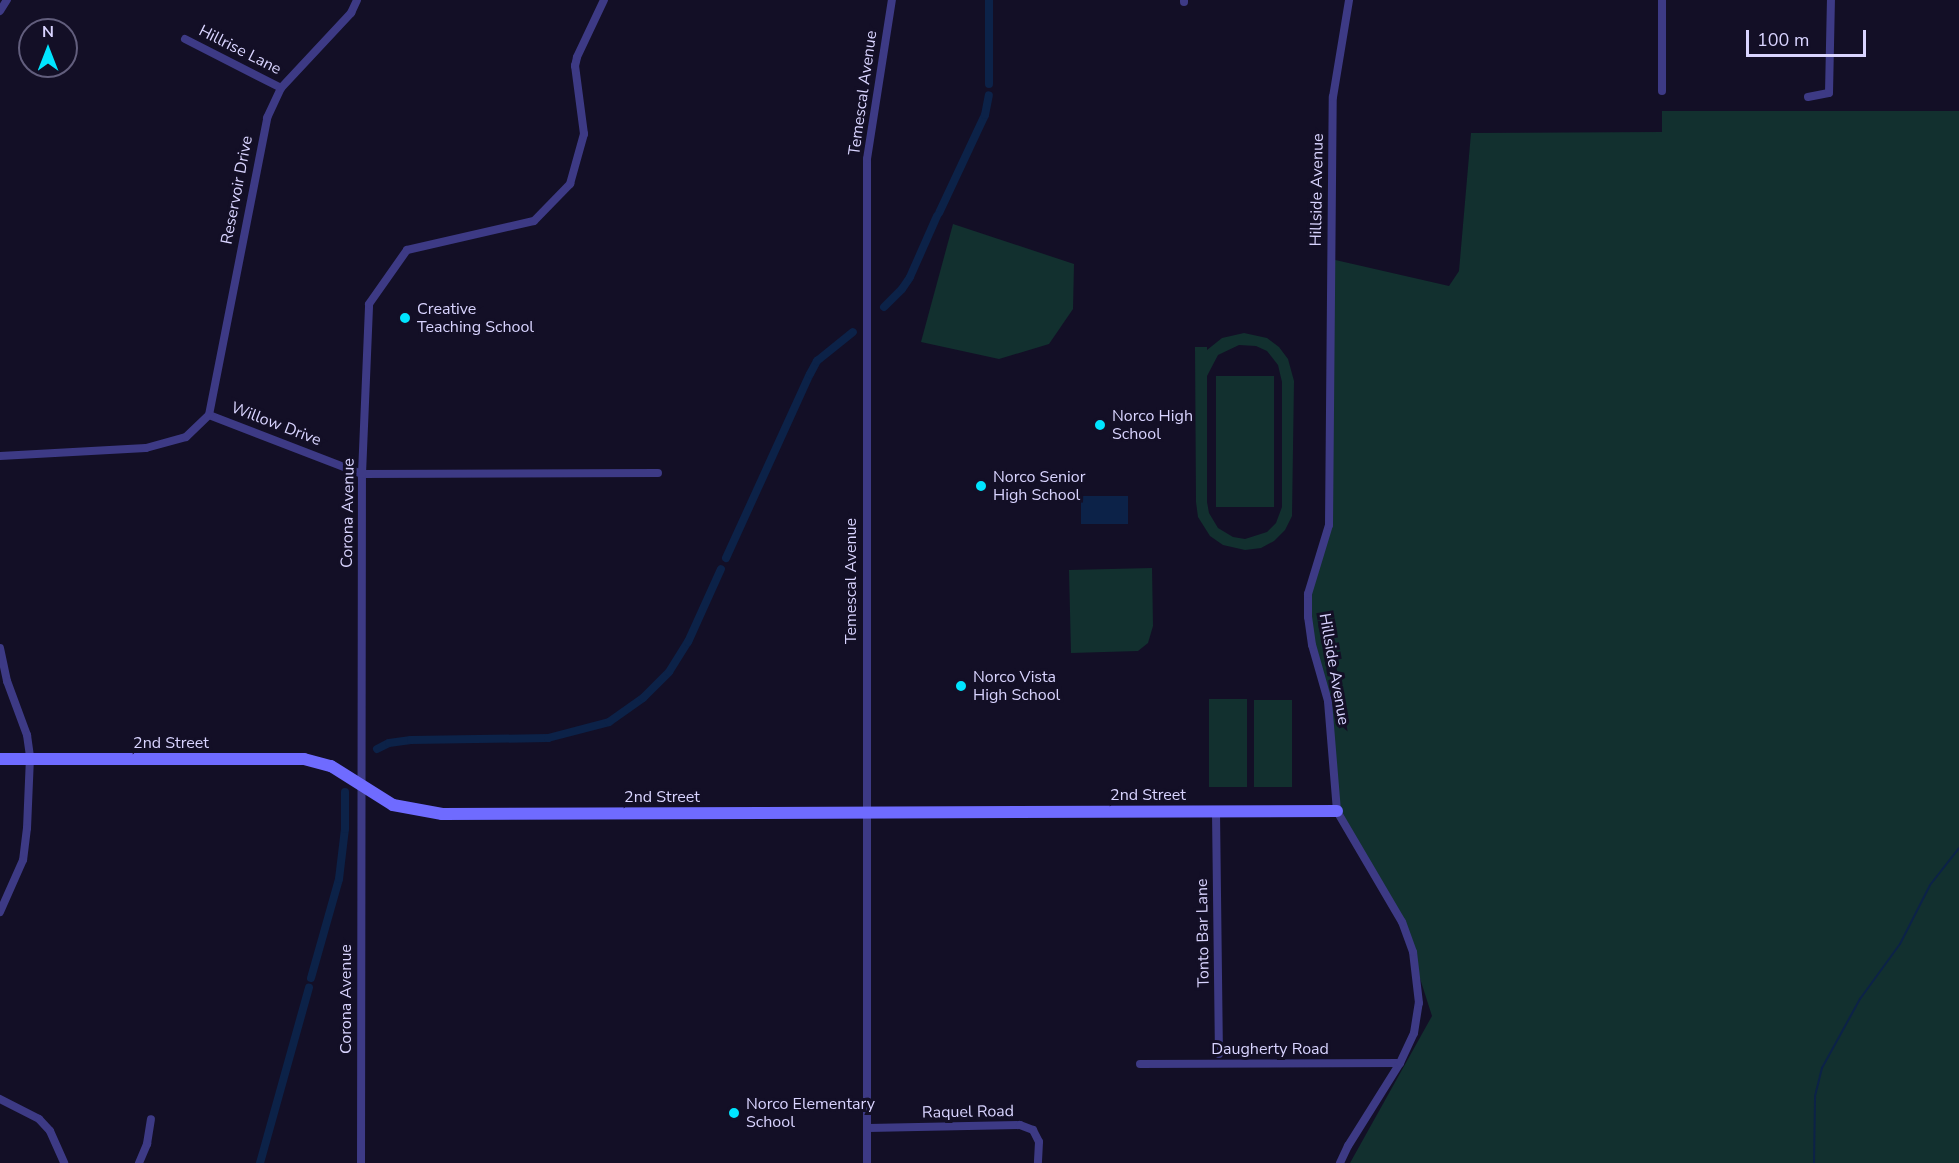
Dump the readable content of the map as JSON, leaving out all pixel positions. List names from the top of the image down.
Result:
{
  "streets": {
    "street": [
      "Hillrise Lane",
      "Temescal Avenue",
      "Reservoir Drive",
      "Hillside Avenue",
      "Willow Drive",
      "Corona Avenue",
      "2nd Street",
      "Tonto Bar Lane",
      "Daugherty Road",
      "Raquel Road"
    ]
  },
  "crossings": [
    ["Hillrise Lane", "Reservoir Drive"],
    ["Temescal Avenue", "2nd Street"],
    ["Temescal Avenue", "Raquel Road"],
    ["Reservoir Drive", "Willow Drive"],
    ["Hillside Avenue", "2nd Street"],
    ["Hillside Avenue", "Daugherty Road"],
    ["Willow Drive", "Corona Avenue"],
    ["Corona Avenue", "2nd Street"],
    ["2nd Street", "Tonto Bar Lane"]
  ],
  "places": [
    "Creative Teaching School",
    "Norco High School",
    "Norco Senior High School",
    "Norco Vista High School",
    "Norco Elementary School"
  ],
  "scale_bar": "100 m",
  "north": "top"
}
